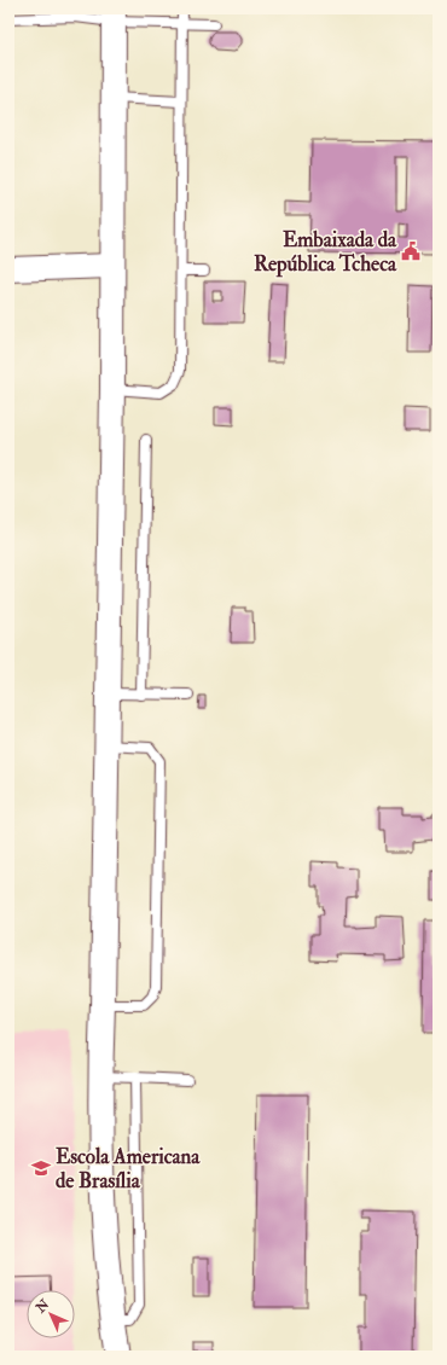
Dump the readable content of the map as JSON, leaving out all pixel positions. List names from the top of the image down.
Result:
{
  "places": {
    "public building": ["Embaixada da República Tcheca"],
    "school or university": ["Escola Americana de Brasília"]
  },
  "north": "top left"
}
